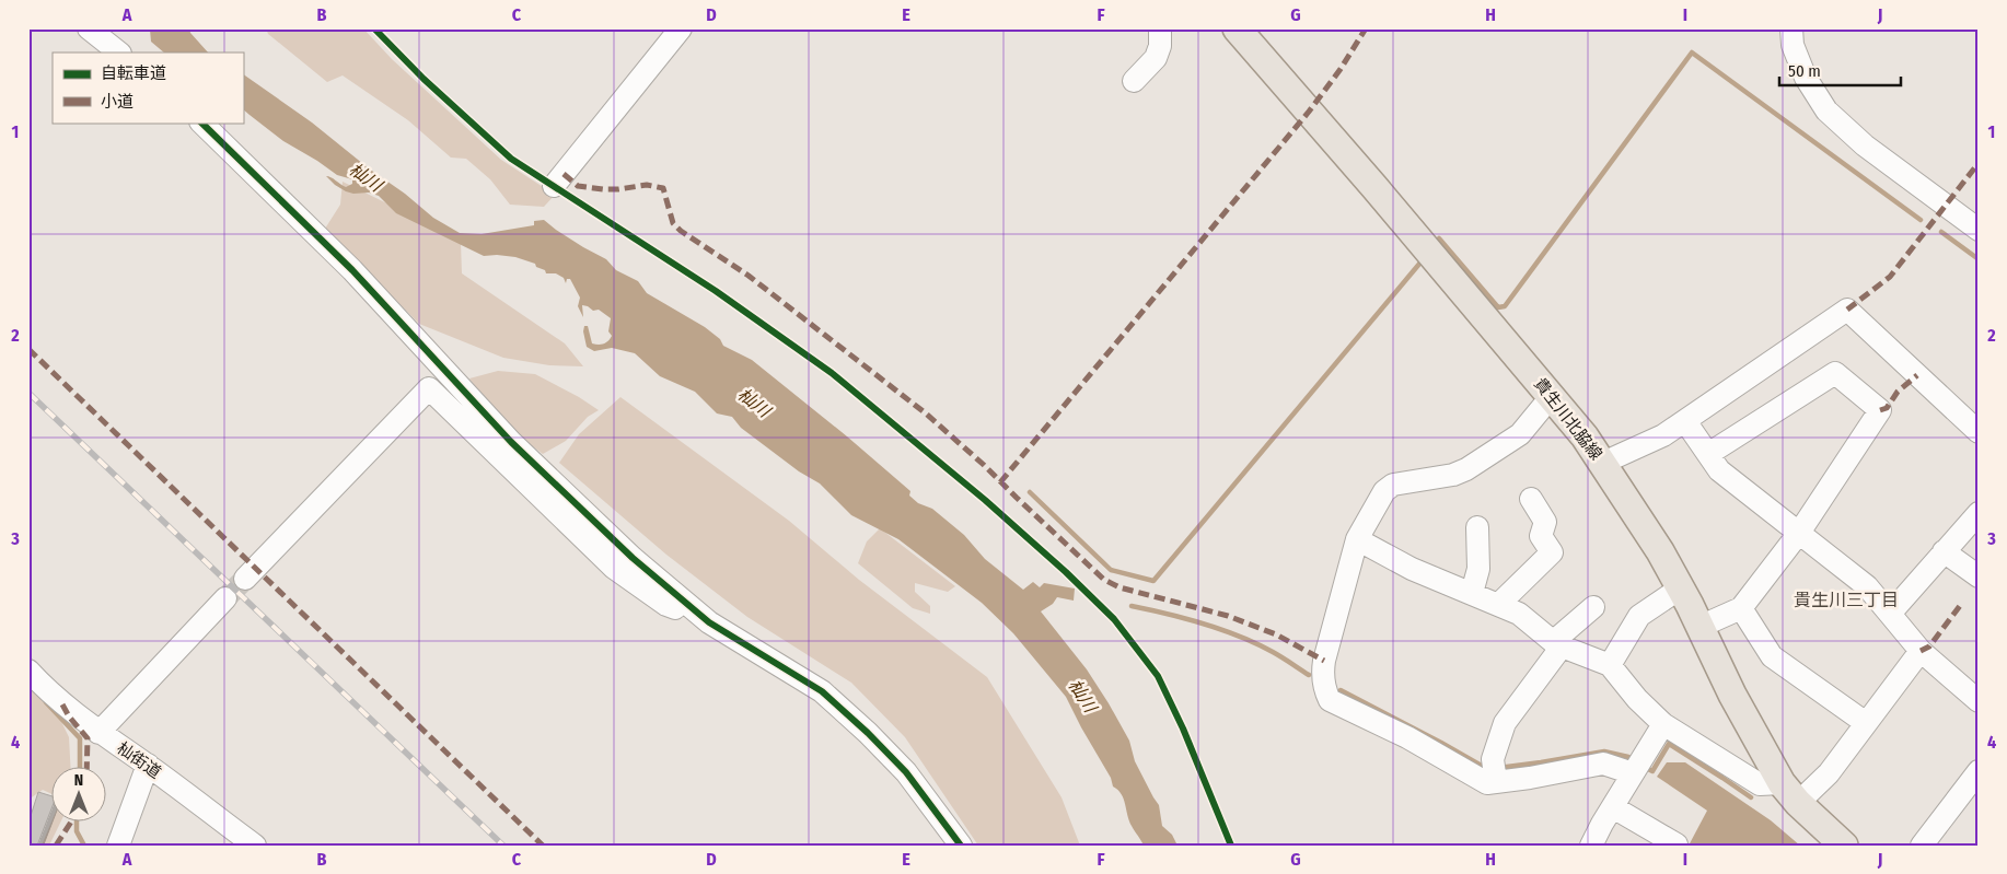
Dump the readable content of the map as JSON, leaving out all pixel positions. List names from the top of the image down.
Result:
{
  "streets": {
    "main road": ["貴生川北脇線"],
    "street": ["杣街道"]
  },
  "districts": ["貴生川三丁目"],
  "water": ["杣川"],
  "legend": ["自転車道", "小道"],
  "scale_bar": "50 m",
  "north": "top",
  "grid": {
    "columns": [
      "A",
      "B",
      "C",
      "D",
      "E",
      "F",
      "G",
      "H",
      "I",
      "J"
    ],
    "rows": [
      "1",
      "2",
      "3",
      "4"
    ]
  }
}
